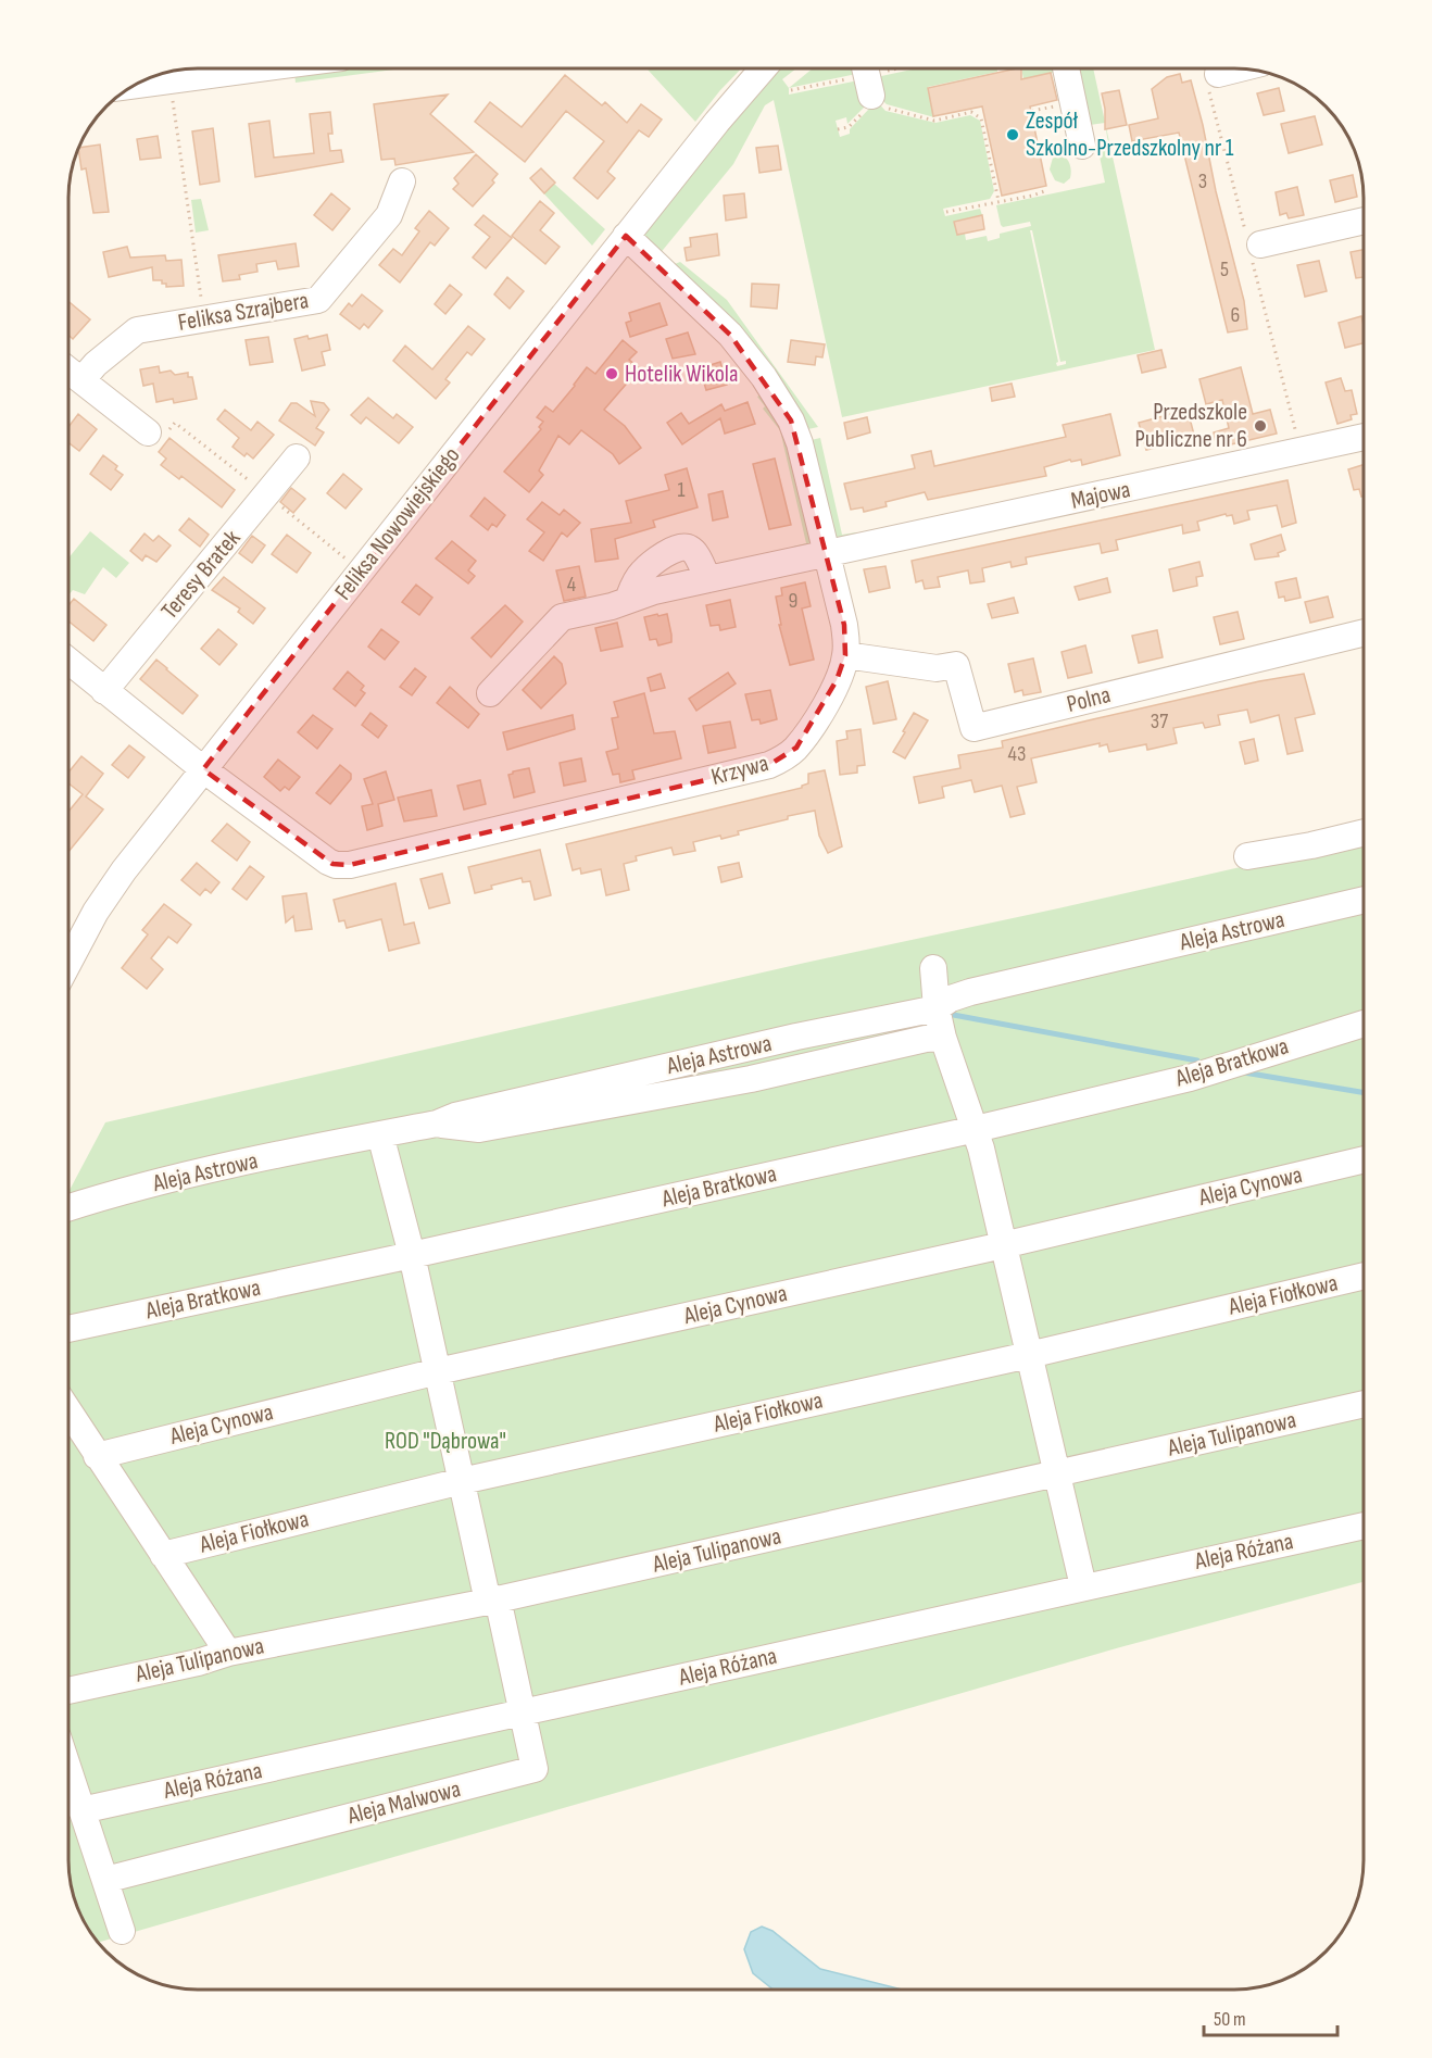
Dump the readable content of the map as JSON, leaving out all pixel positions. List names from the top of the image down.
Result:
{
  "streets": {
    "street": [
      "Feliksa Szrajbera",
      "Majowa",
      "Feliksa Nowowiejskiego",
      "Teresy Bratek",
      "Polna",
      "Krzywa",
      "Aleja Astrowa",
      "Aleja Bratkowa",
      "Aleja Cynowa",
      "Aleja Fiołkowa",
      "Aleja Tulipanowa",
      "Aleja Różana",
      "Aleja Malwowa"
    ]
  },
  "crossings": [
    ["Majowa", "Krzywa"],
    ["Feliksa Nowowiejskiego", "Krzywa"],
    ["Polna", "Krzywa"],
    ["Aleja Astrowa", "Aleja Malwowa"],
    ["Aleja Bratkowa", "Aleja Malwowa"],
    ["Aleja Cynowa", "Aleja Malwowa"],
    ["Aleja Fiołkowa", "Aleja Malwowa"],
    ["Aleja Tulipanowa", "Aleja Malwowa"],
    ["Aleja Różana", "Aleja Malwowa"]
  ],
  "parks": ["ROD \"Dąbrowa\""],
  "places": ["Zespół Szkolno-Przedszkolny nr 1", "Hotelik Wikola", "Przedszkole Publiczne nr 6"],
  "house_numbers": [
    "3",
    "5",
    "6",
    "1",
    "4",
    "9",
    "37",
    "43"
  ],
  "scale_bar": "50 m"
}
